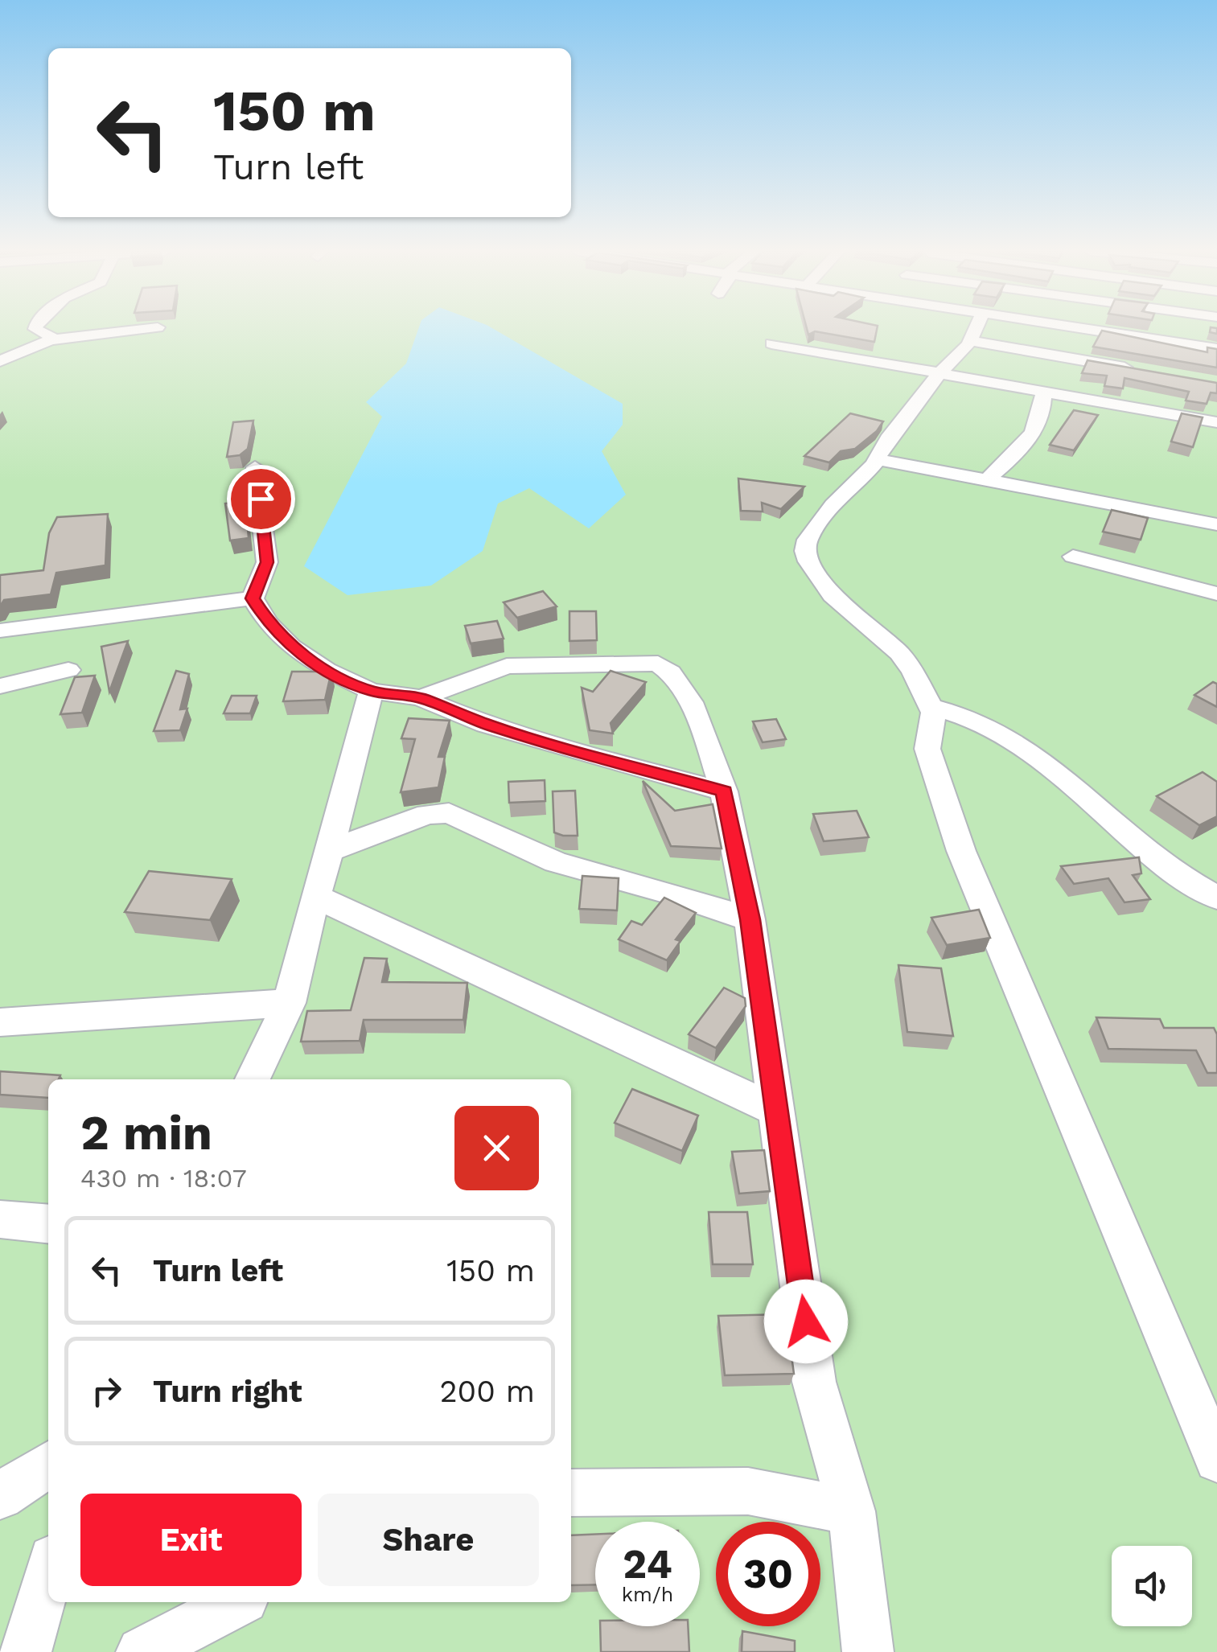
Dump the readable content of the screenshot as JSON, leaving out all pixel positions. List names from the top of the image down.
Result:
{
  "page": {
    "turn": ["150 m", "Turn left"],
    "heading": ["2 min", "430 m · 18:07"],
    "list": [
      {
        "name": "Turn left",
        "value": "150 m"
      },
      {
        "name": "Turn right",
        "value": "200 m"
      }
    ],
    "buttons": ["Exit", "Share"],
    "speed": "24 km/h",
    "limit": "30"
  }
}
